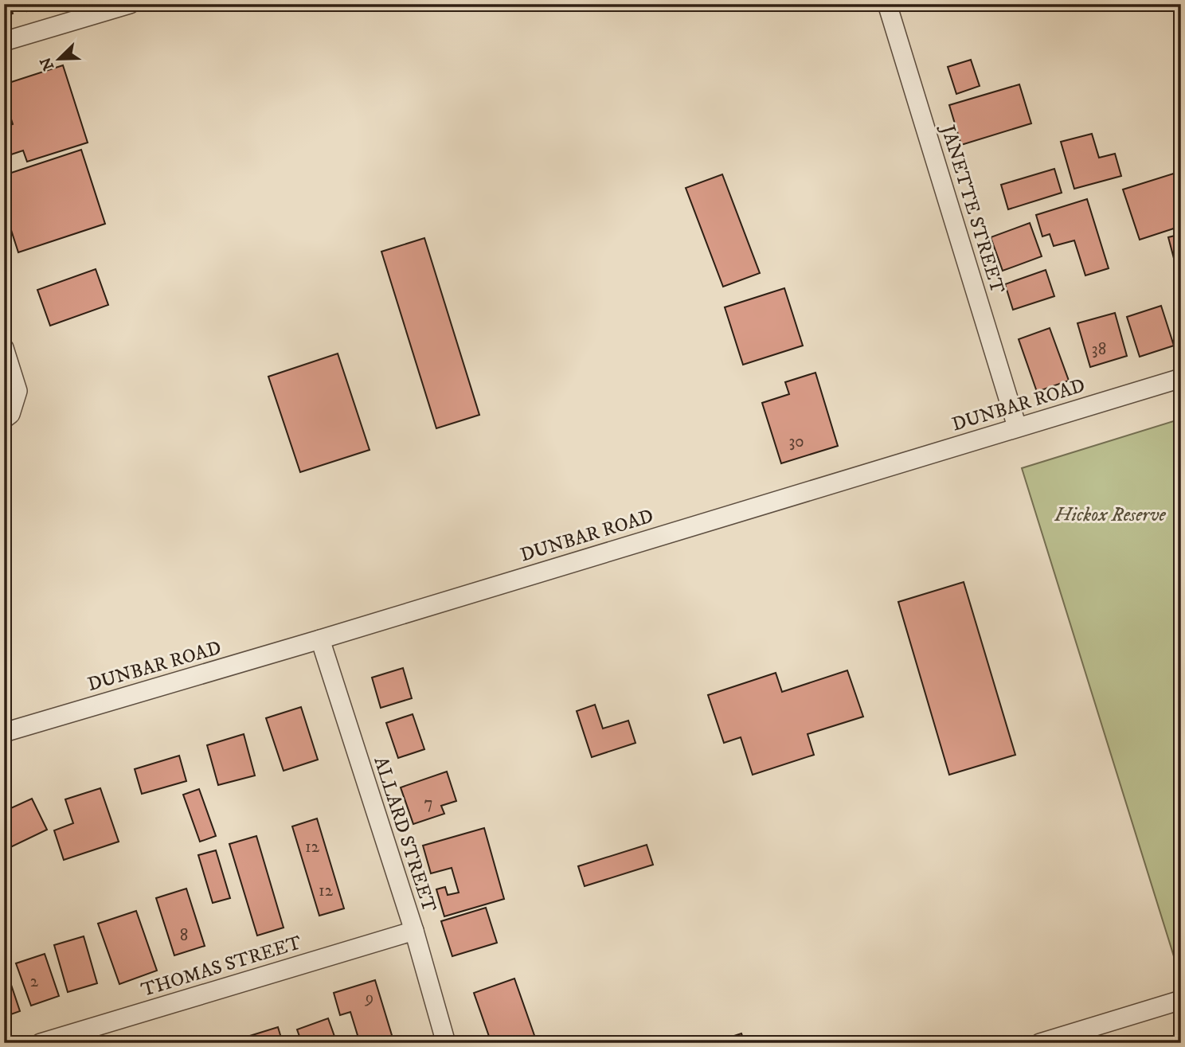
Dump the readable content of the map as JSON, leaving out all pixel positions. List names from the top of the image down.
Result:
{
  "streets": {
    "street": [
      "JANETTE STREET",
      "DUNBAR ROAD",
      "ALLARD STREET",
      "THOMAS STREET"
    ]
  },
  "crossings": [
    ["JANETTE STREET", "DUNBAR ROAD"],
    ["DUNBAR ROAD", "ALLARD STREET"],
    ["ALLARD STREET", "THOMAS STREET"]
  ],
  "parks": ["Hickox Reserve"],
  "house_numbers": [
    "38",
    "30",
    "7",
    "12",
    "12",
    "8",
    "2",
    "9"
  ],
  "north": "bottom left"
}
